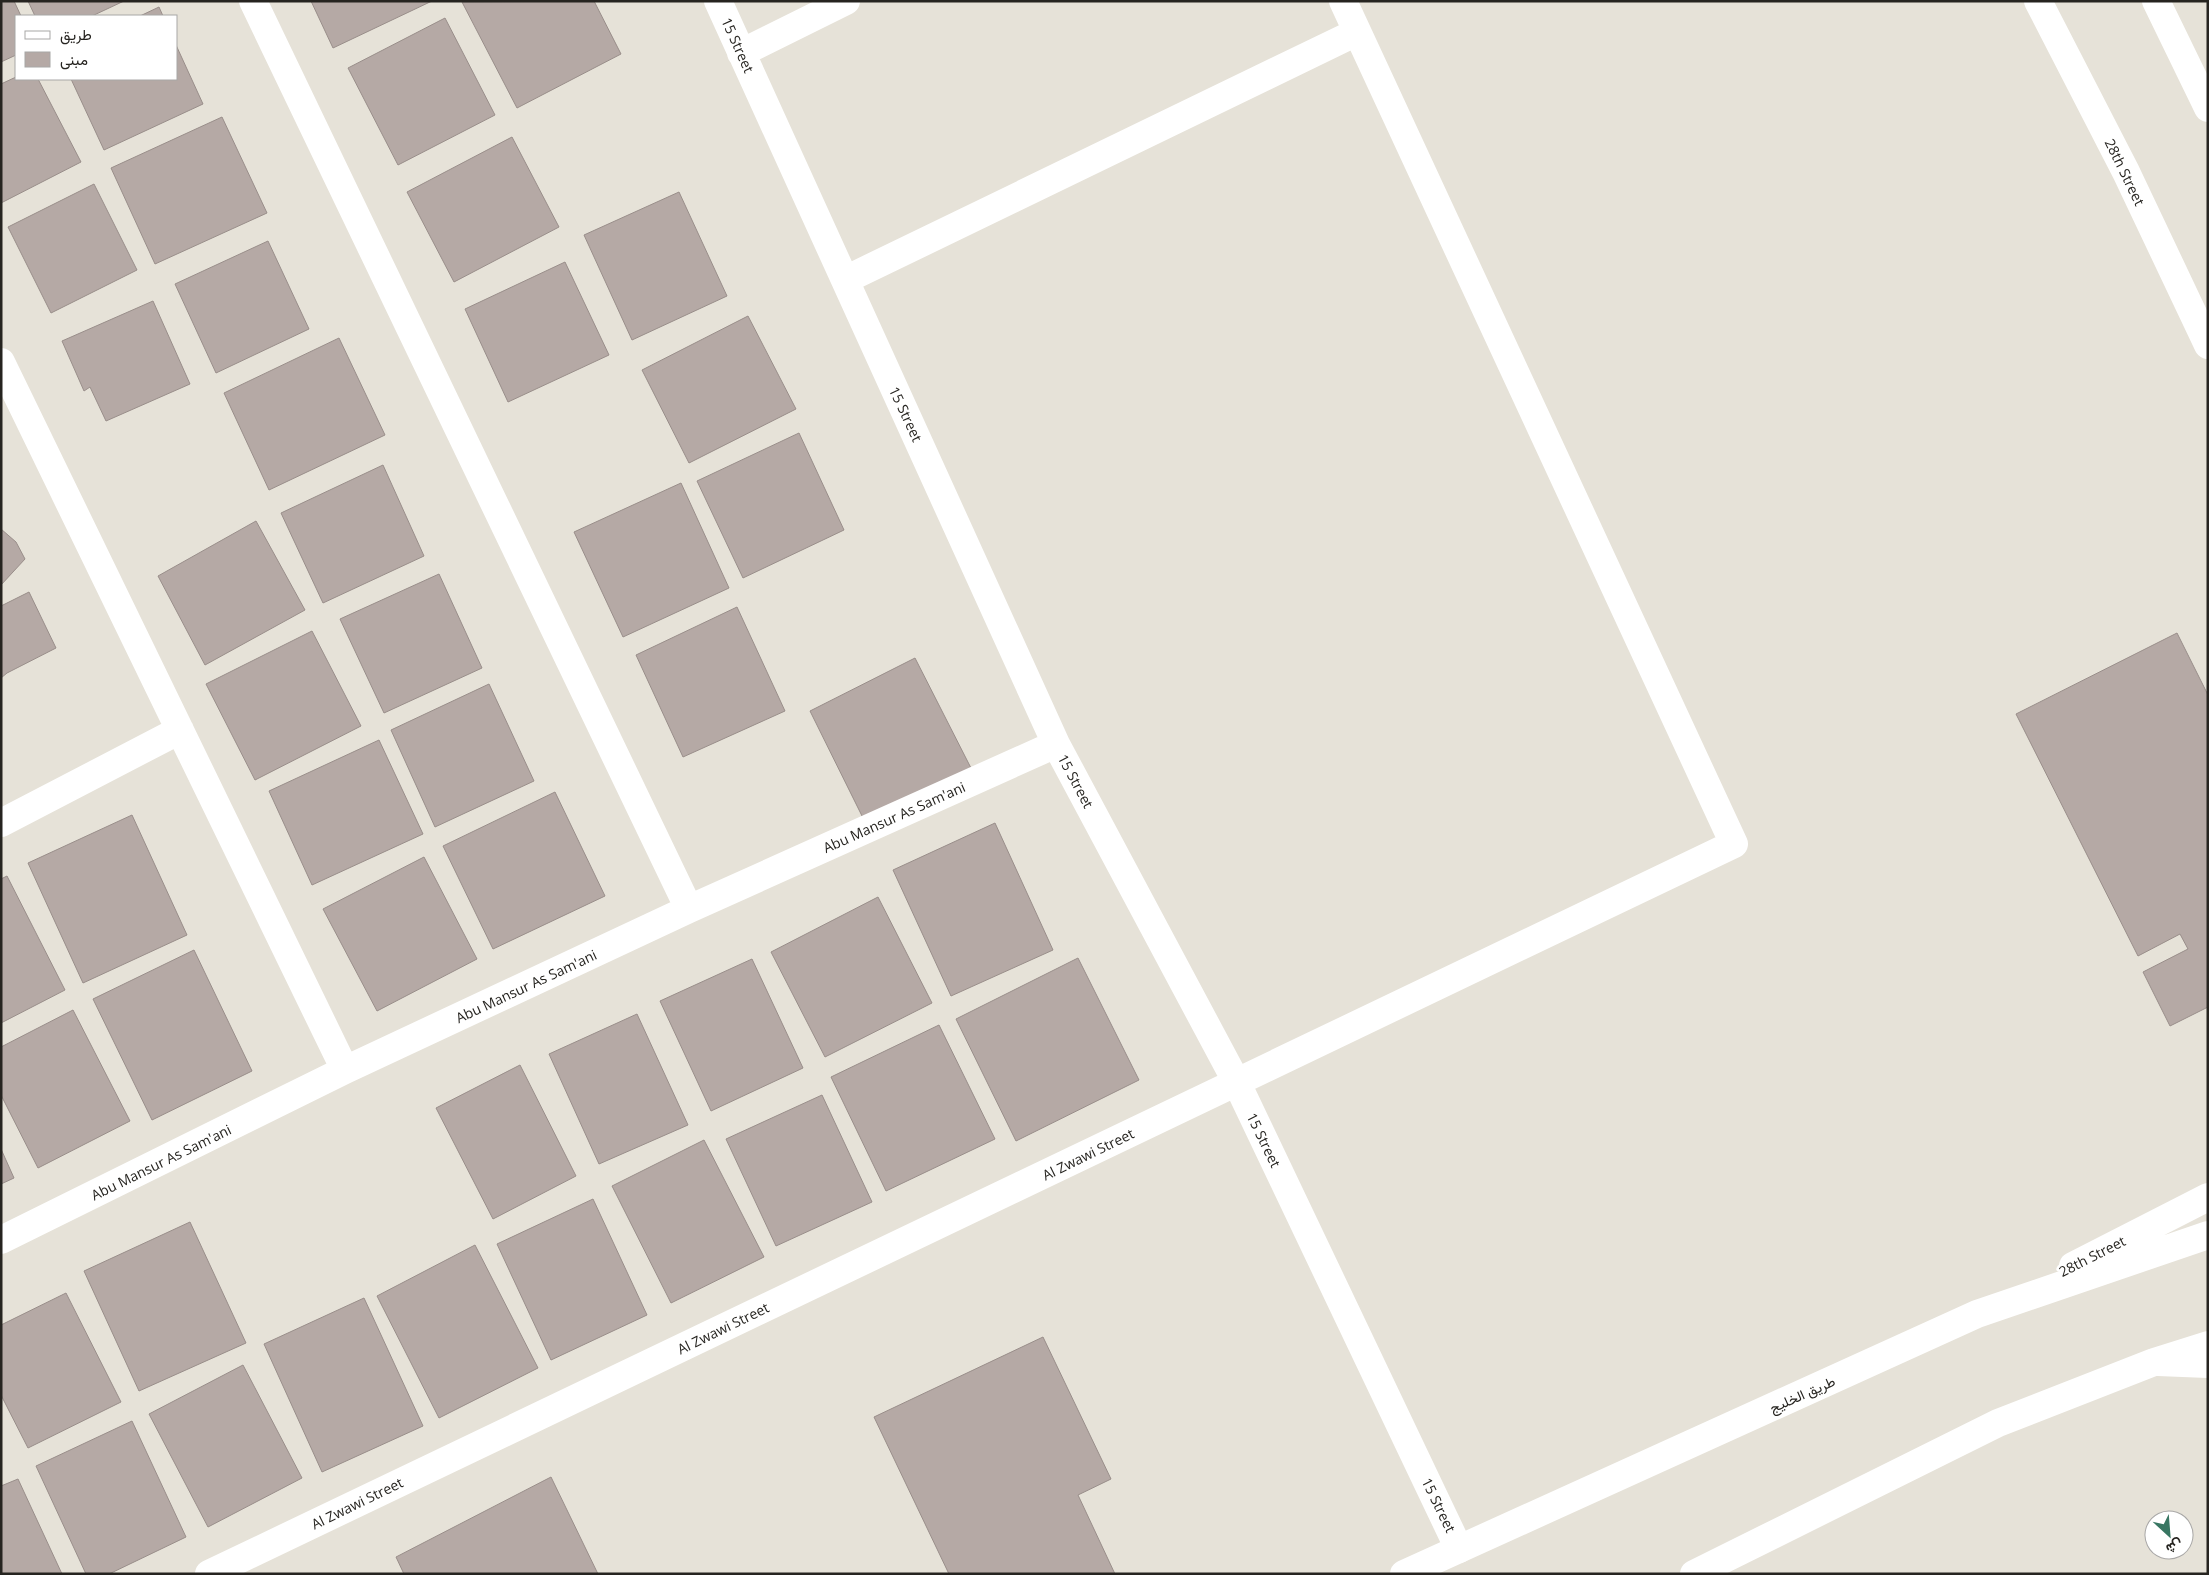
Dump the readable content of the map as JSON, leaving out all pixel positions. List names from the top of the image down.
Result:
{
  "streets": {
    "street": [
      "15 Street",
      "28th Street",
      "Abu Mansur As Sam'ani",
      "Al Zwawi Street",
      "طريق الخليج"
    ]
  },
  "crossings": [
    ["15 Street", "Abu Mansur As Sam'ani"],
    ["15 Street", "Al Zwawi Street"],
    ["15 Street", "طريق الخليج"],
    ["28th Street", "طريق الخليج"]
  ],
  "legend": ["طريق", "مبنى"],
  "north": "bottom right"
}
